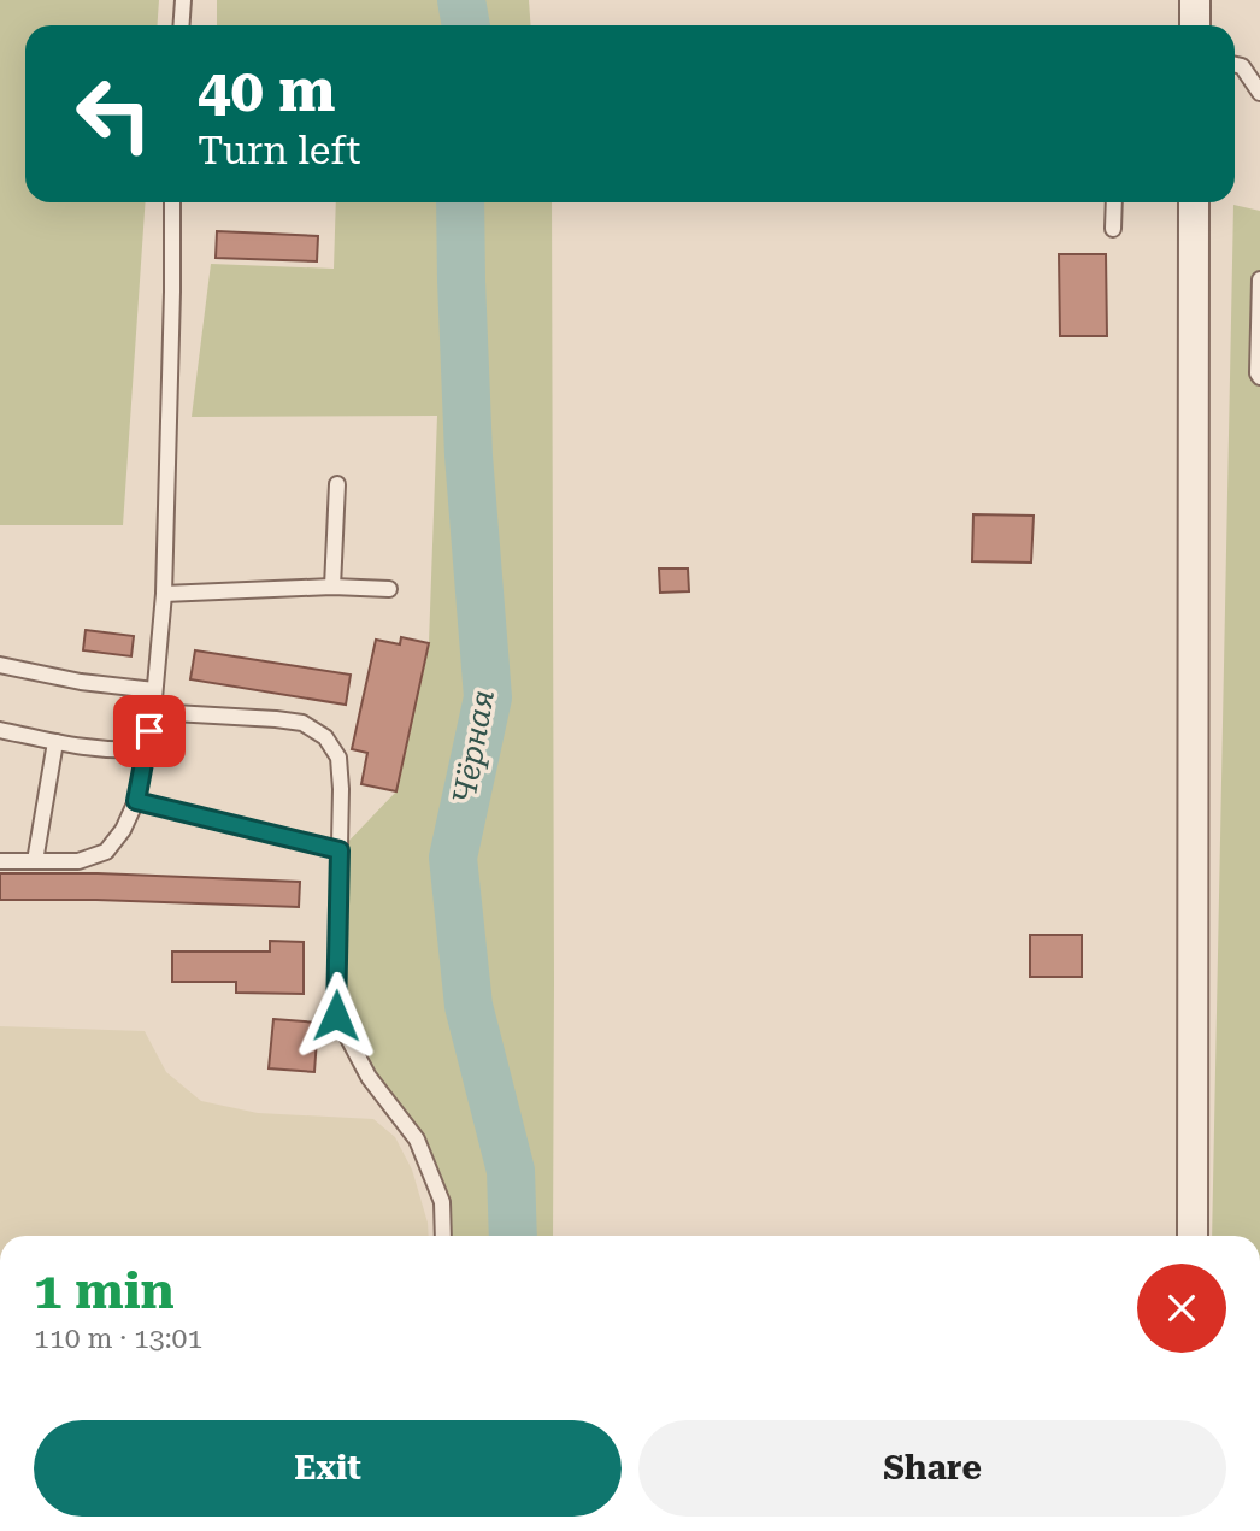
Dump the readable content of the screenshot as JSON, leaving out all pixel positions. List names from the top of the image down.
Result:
{
  "water": ["Чёрная"],
  "page": {
    "turn": ["40 m", "Turn left"],
    "heading": ["1 min", "110 m · 13:01"],
    "buttons": ["Exit", "Share"]
  }
}
